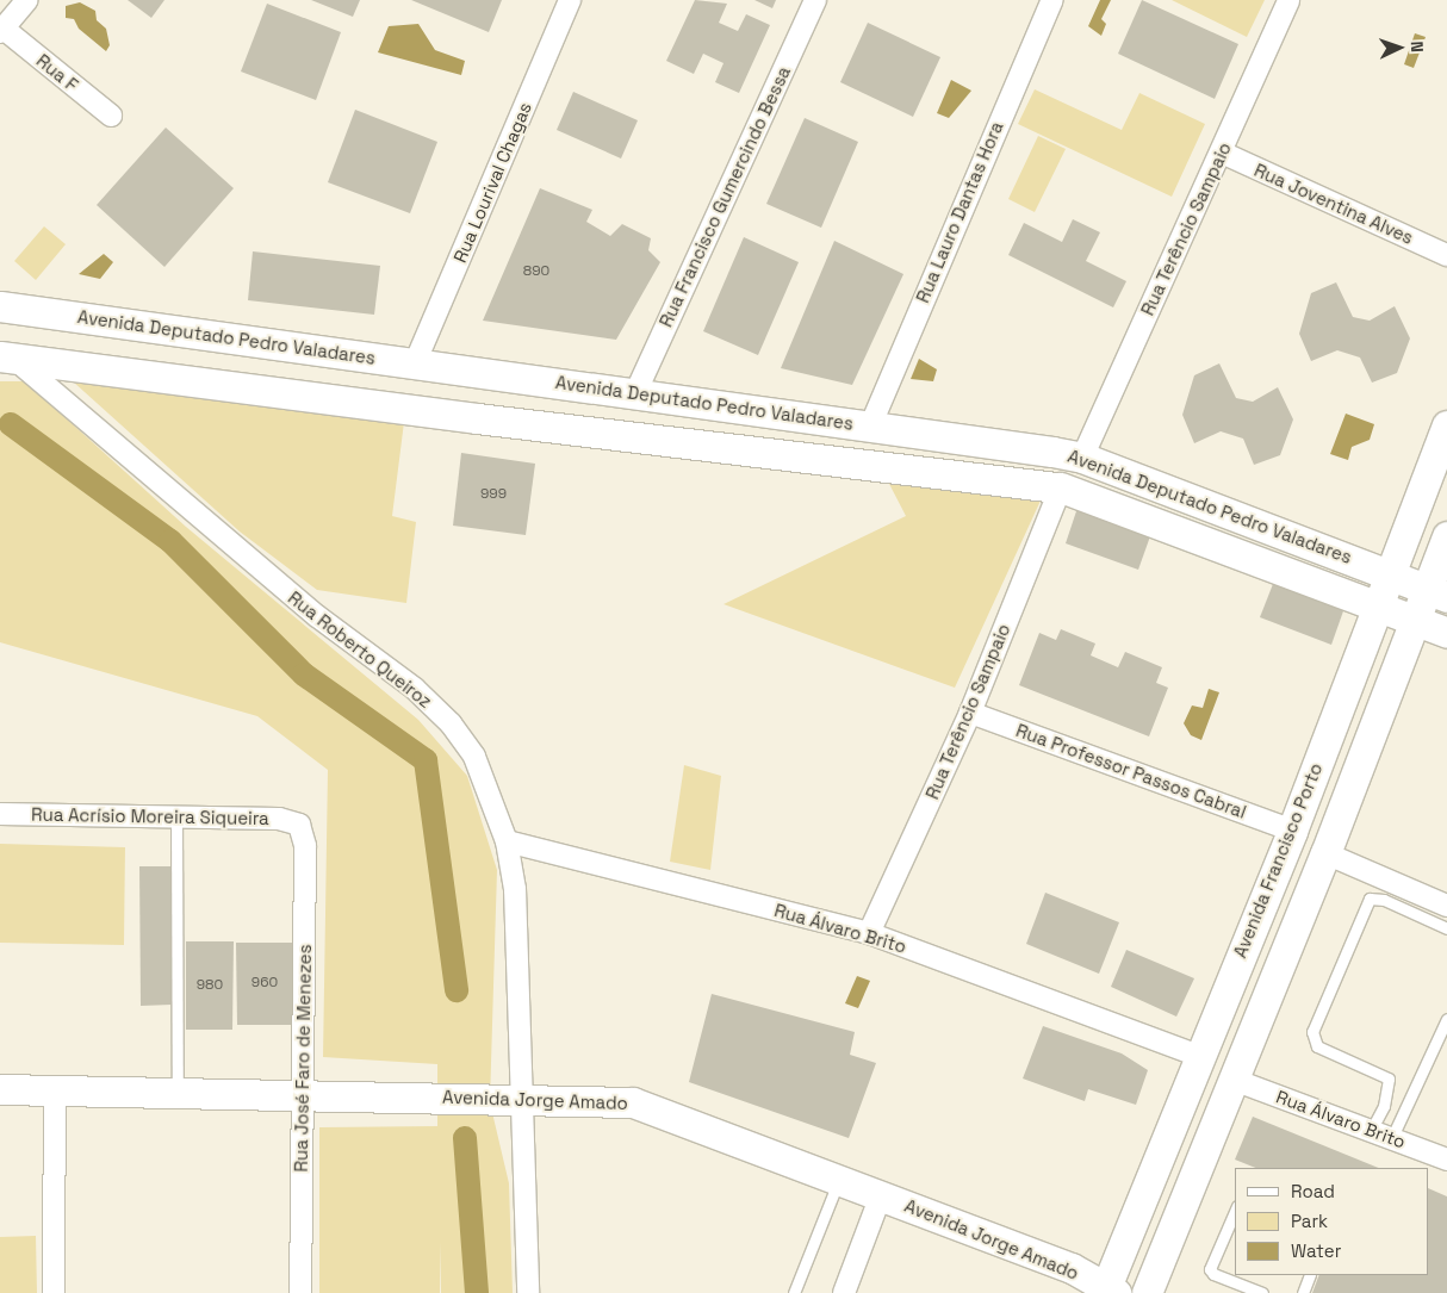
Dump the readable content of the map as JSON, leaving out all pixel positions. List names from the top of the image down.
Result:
{
  "streets": {
    "main road": ["Avenida Deputado Pedro Valadares", "Avenida Francisco Porto", "Avenida Jorge Amado"],
    "street": [
      "Rua F",
      "Rua Lourival Chagas",
      "Rua Francisco Gumercindo Bessa",
      "Rua Joventina Alves",
      "Rua Lauro Dantas Hora",
      "Rua Terêncio Sampaio",
      "Rua Roberto Queiroz",
      "Rua Professor Passos Cabral",
      "Rua Acrísio Moreira Siqueira",
      "Rua Álvaro Brito",
      "Rua José Faro de Menezes"
    ]
  },
  "crossings": [
    ["Rua Lourival Chagas", "Avenida Deputado Pedro Valadares"],
    ["Rua Francisco Gumercindo Bessa", "Avenida Deputado Pedro Valadares"],
    ["Rua Joventina Alves", "Rua Terêncio Sampaio"],
    ["Rua Lauro Dantas Hora", "Avenida Deputado Pedro Valadares"],
    ["Rua Terêncio Sampaio", "Avenida Deputado Pedro Valadares"],
    ["Rua Terêncio Sampaio", "Rua Professor Passos Cabral"],
    ["Rua Terêncio Sampaio", "Rua Álvaro Brito"],
    ["Avenida Deputado Pedro Valadares", "Rua Roberto Queiroz"],
    ["Avenida Deputado Pedro Valadares", "Avenida Francisco Porto"],
    ["Rua Roberto Queiroz", "Rua Álvaro Brito"],
    ["Rua Roberto Queiroz", "Avenida Jorge Amado"],
    ["Rua Professor Passos Cabral", "Avenida Francisco Porto"],
    ["Rua Acrísio Moreira Siqueira", "Rua José Faro de Menezes"],
    ["Avenida Francisco Porto", "Rua Álvaro Brito"],
    ["Avenida Francisco Porto", "Avenida Jorge Amado"],
    ["Rua José Faro de Menezes", "Avenida Jorge Amado"]
  ],
  "house_numbers": [
    "890",
    "999",
    "960",
    "980"
  ],
  "legend": ["Road", "Park", "Water"],
  "north": "right"
}
